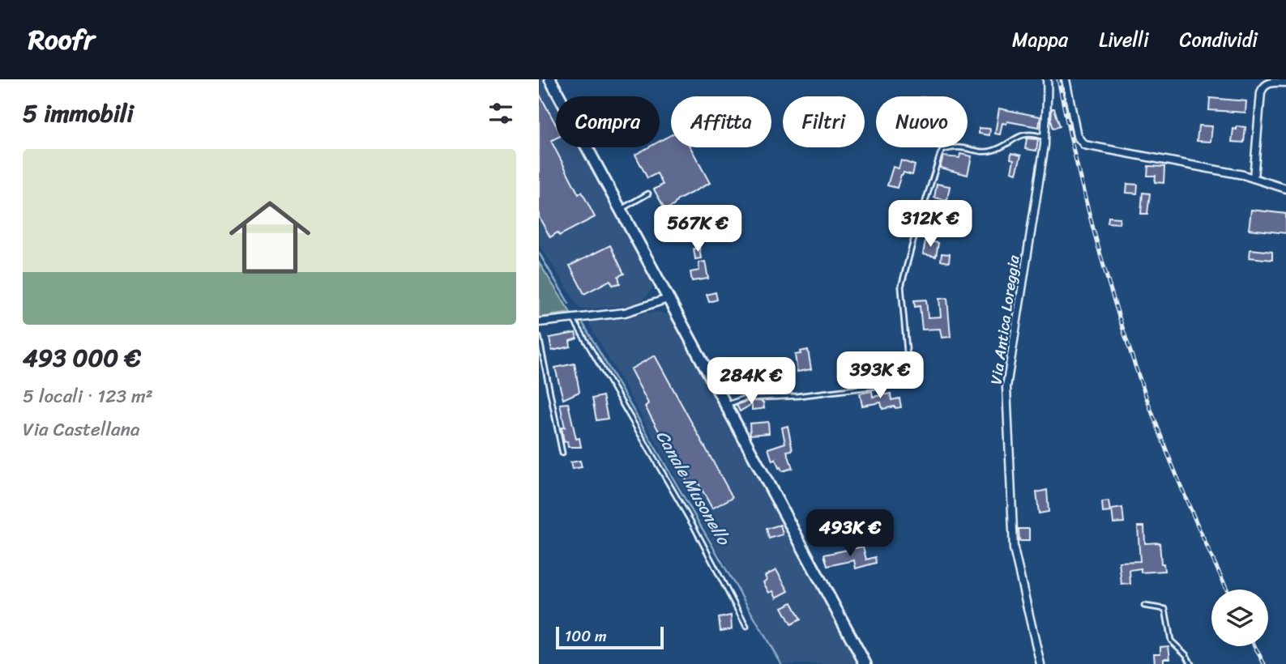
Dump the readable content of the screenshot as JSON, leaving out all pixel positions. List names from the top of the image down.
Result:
{
  "streets": {
    "street": ["Via Antica Loreggia"]
  },
  "water": ["Canale Musonello"],
  "scale_bar": "100 m",
  "page": {
    "header": "Roofr",
    "nav": ["Mappa", "Livelli", "Condividi"],
    "heading": "5 immobili",
    "chip": [
      "Compra",
      "Affitta",
      "Filtri",
      "Nuovo"
    ],
    "list": [
      {
        "name": "493 000 €",
        "note": "5 locali · 123 m² · Via Castellana"
      }
    ],
    "price": [
      "312K €",
      "567K €",
      "393K €",
      "284K €",
      "493K €"
    ],
    "scale": "100 m"
  }
}
